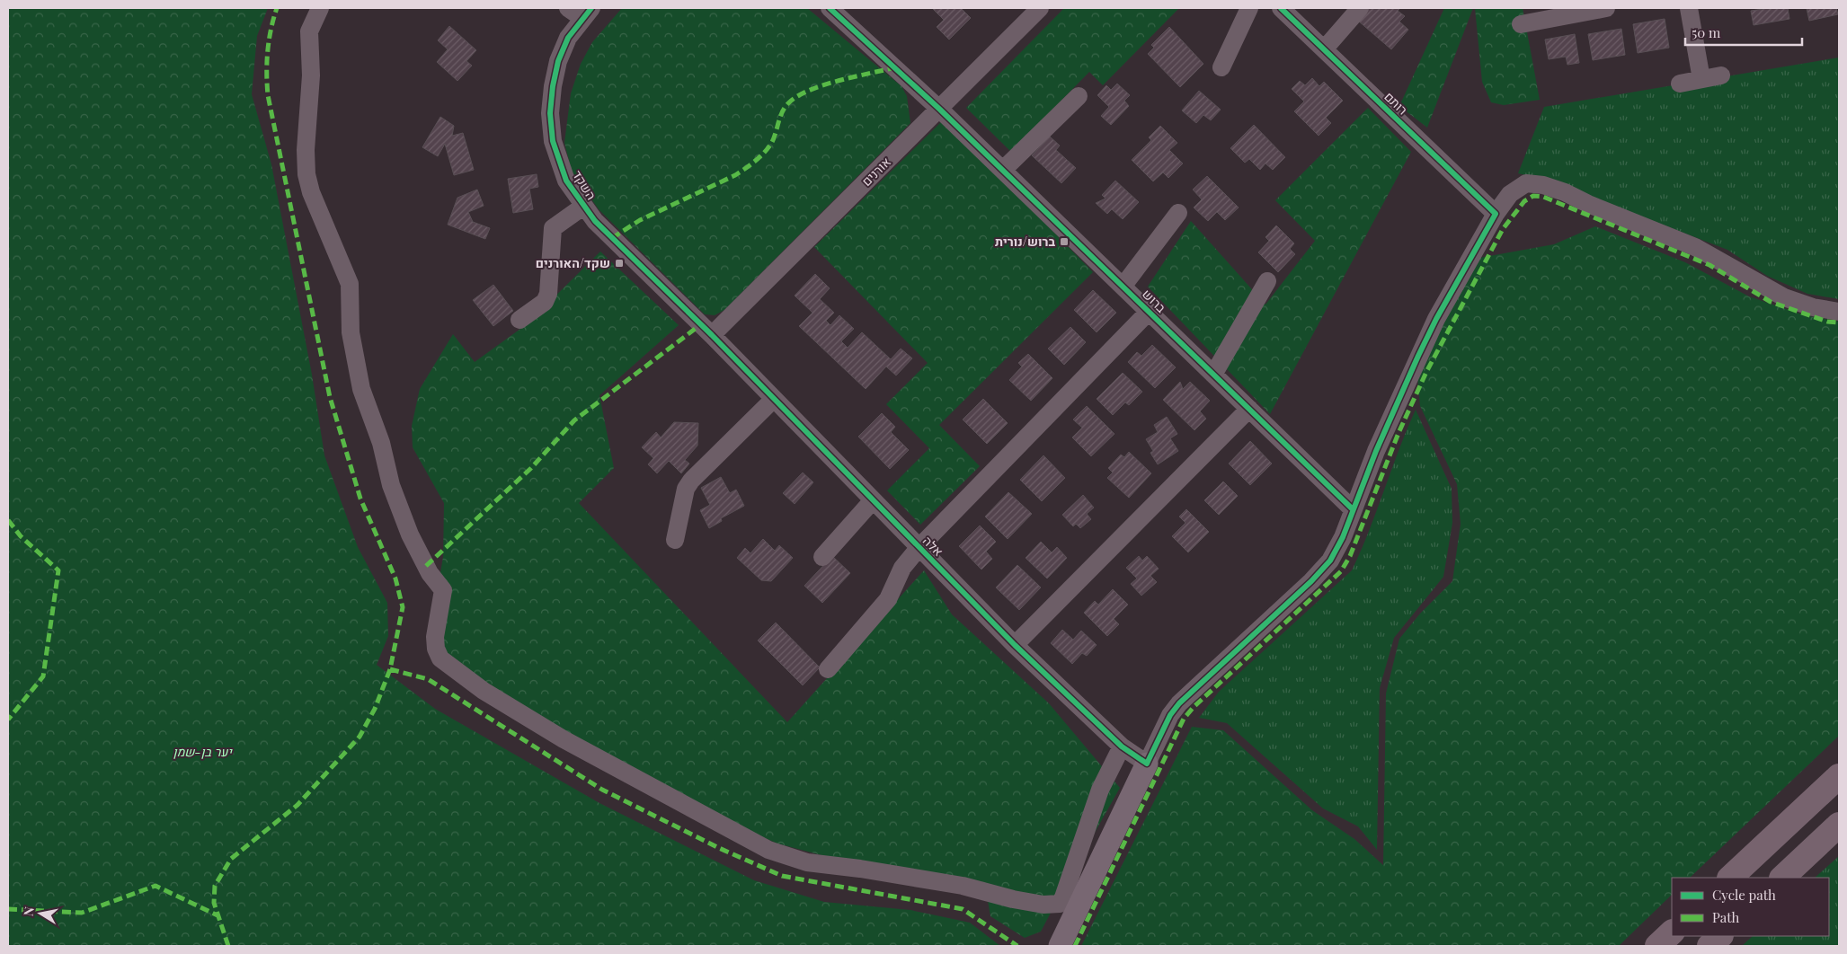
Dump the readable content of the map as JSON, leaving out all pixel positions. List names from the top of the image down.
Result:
{
  "streets": {
    "street": [
      "רותם",
      "אורנים",
      "השקד",
      "ברוש",
      "אלה"
    ]
  },
  "crossings": [
    ["אורנים", "השקד"],
    ["אורנים", "ברוש"],
    ["אורנים", "אלה"],
    ["השקד", "אלה"]
  ],
  "parks": ["יער בן-שמן"],
  "places": {
    "transit": ["ברוש/נורית", "שקד/האורנים"]
  },
  "legend": ["Cycle path", "Path"],
  "scale_bar": "50 m",
  "north": "left"
}
